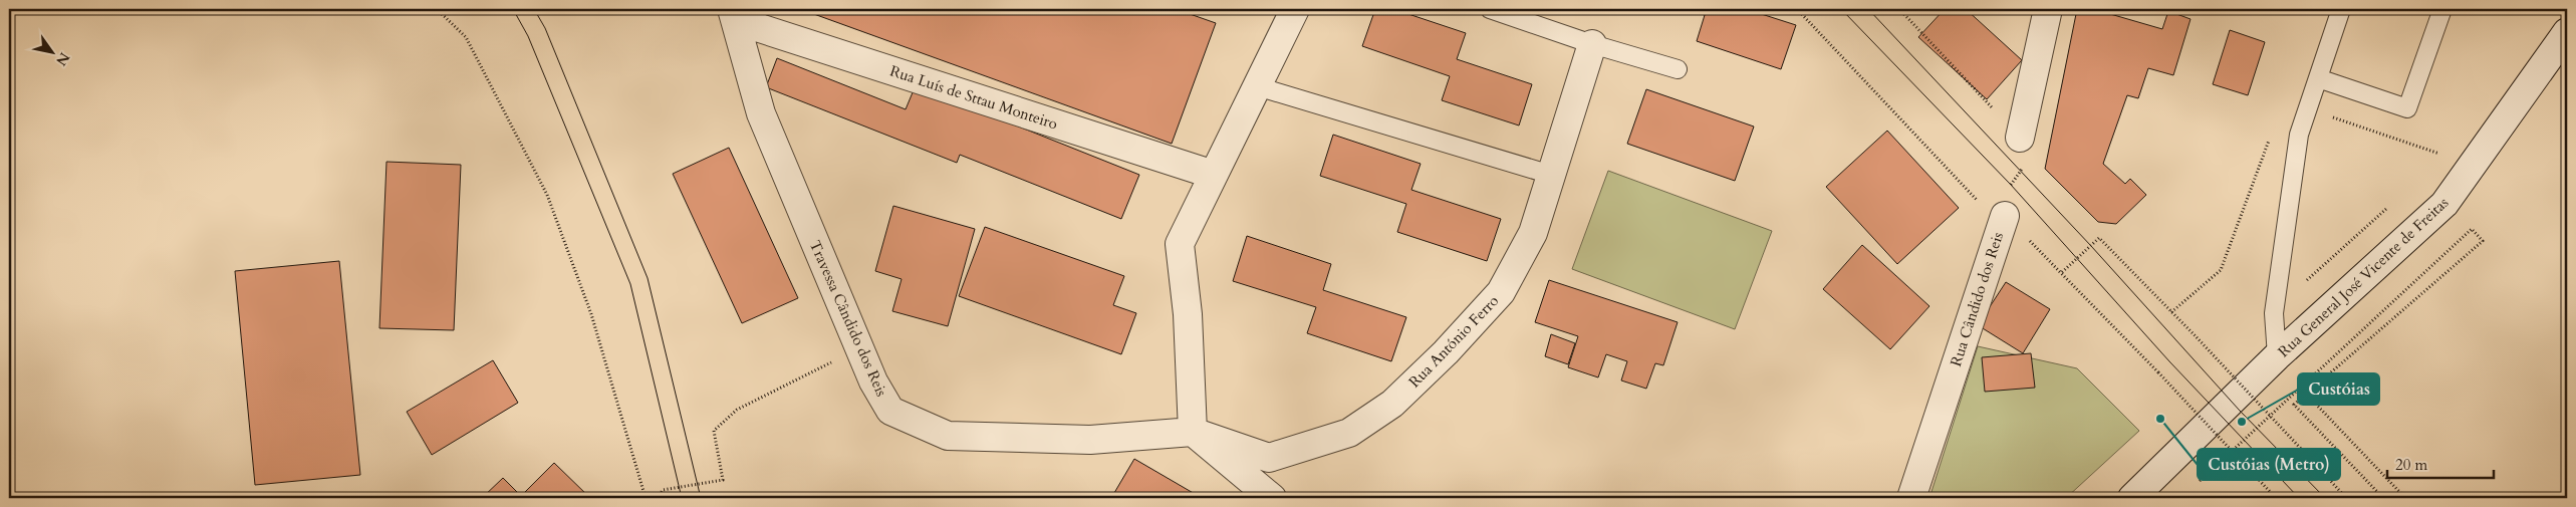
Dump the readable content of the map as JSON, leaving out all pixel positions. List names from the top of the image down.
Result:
{
  "streets": {
    "street": [
      "Rua Luís de Sttau Monteiro",
      "Rua General José Vicente de Freitas",
      "Rua Cândido dos Reis",
      "Travessa Cândido dos Reis",
      "Rua António Ferro"
    ]
  },
  "crossings": [
    ["Rua Luís de Sttau Monteiro", "Travessa Cândido dos Reis"],
    ["Travessa Cândido dos Reis", "Rua António Ferro"]
  ],
  "places": ["Custóias (Metro)", "Custóias"],
  "scale_bar": "20 m",
  "north": "bottom right"
}
